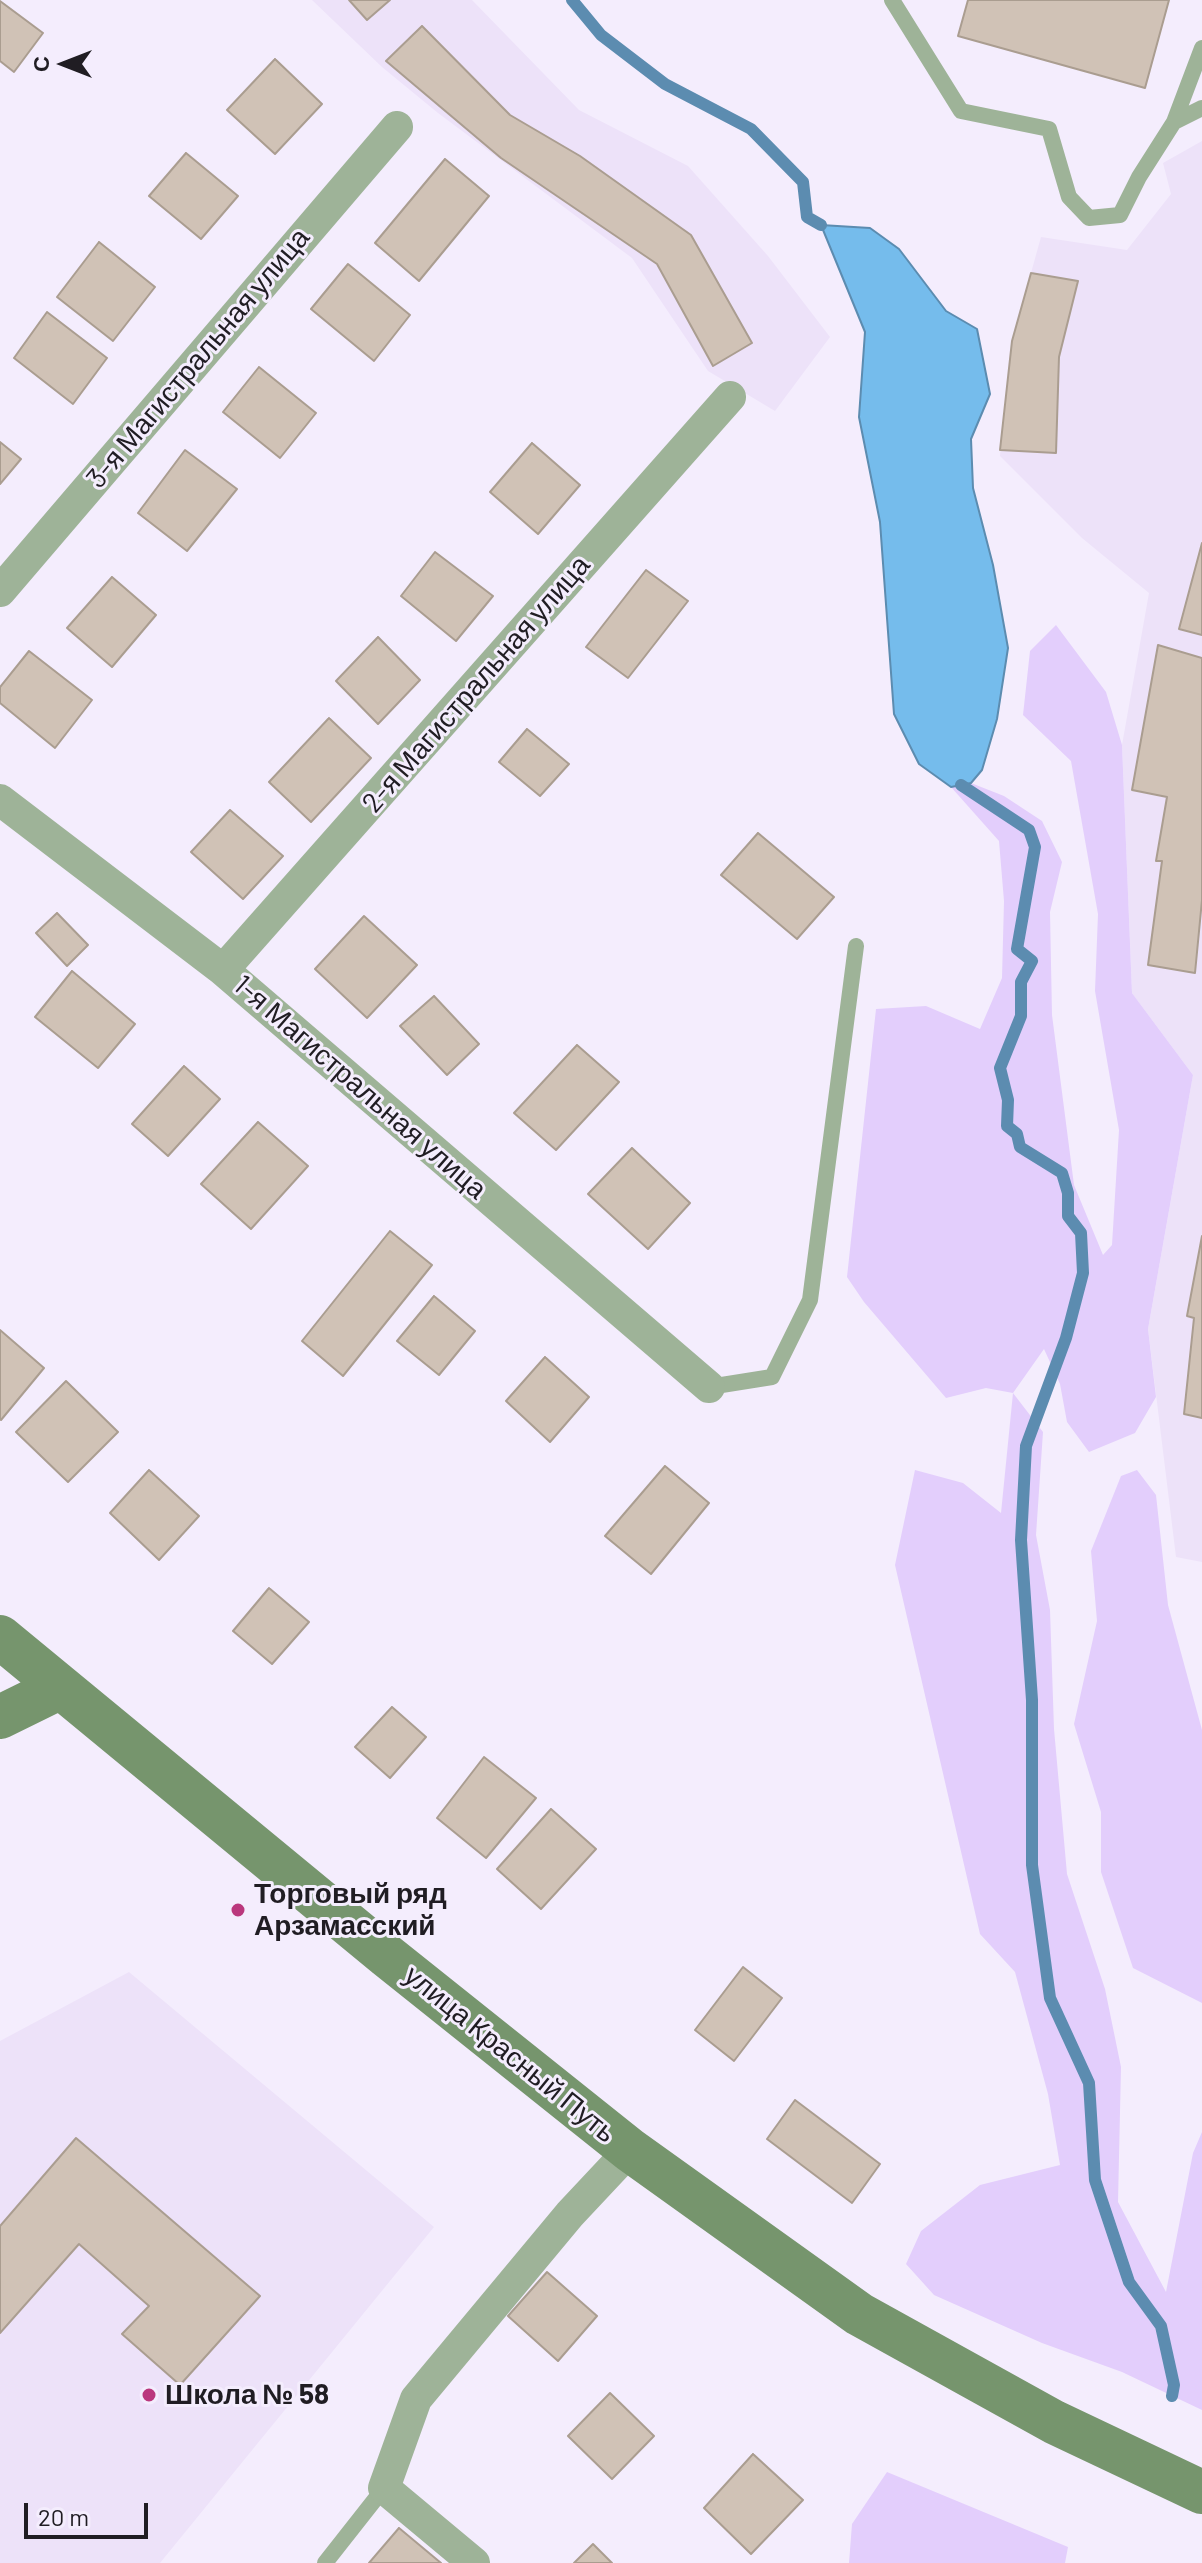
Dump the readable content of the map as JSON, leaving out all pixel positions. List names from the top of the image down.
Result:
{
  "streets": {
    "main road": ["улица Красный Путь"],
    "street": ["3-я Магистральная улица", "2-я Магистральная улица", "1-я Магистральная улица"]
  },
  "crossings": [
    ["2-я Магистральная улица", "1-я Магистральная улица"]
  ],
  "places": ["Торговый ряд Арзамасский", "Школа № 58"],
  "scale_bar": "20 m",
  "north": "left"
}
